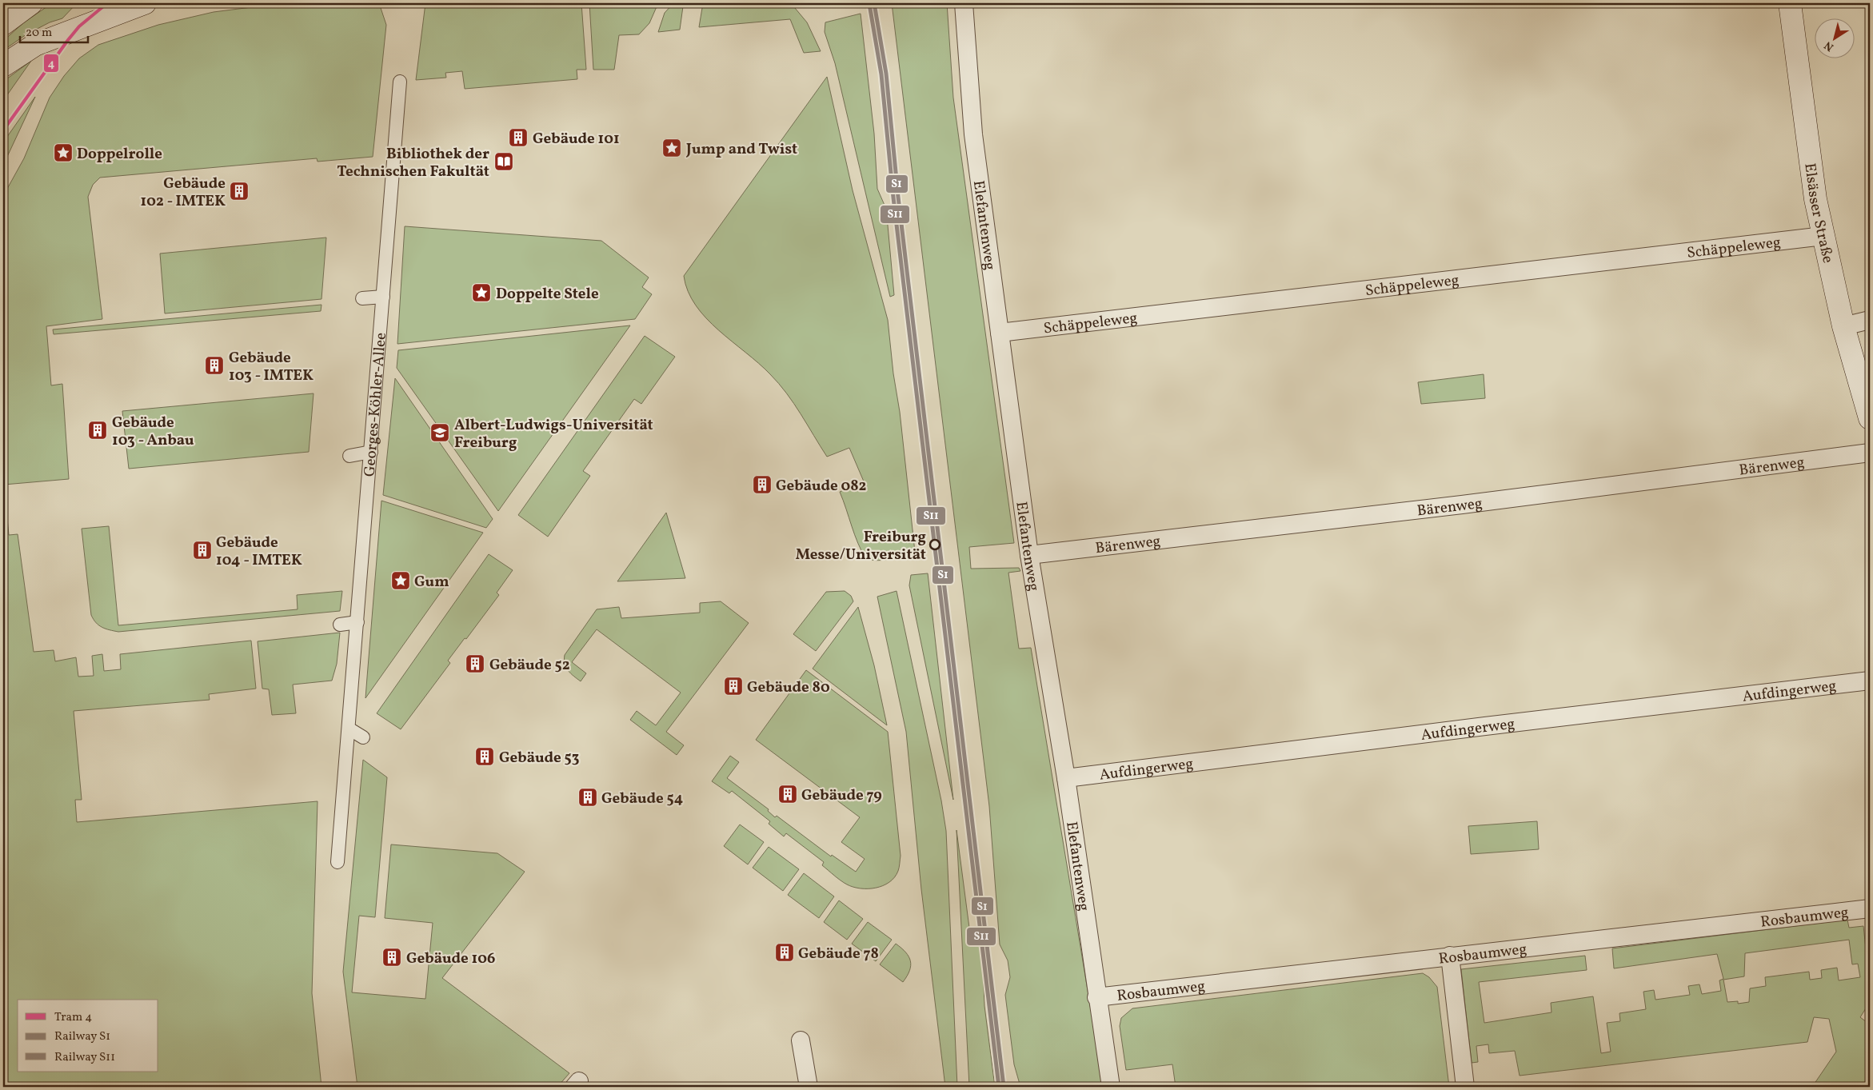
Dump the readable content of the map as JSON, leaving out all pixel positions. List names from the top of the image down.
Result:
{
  "streets": {
    "main road": ["Elsässer Straße"],
    "street": [
      "Elefantenweg",
      "Schäppeleweg",
      "Georges-Köhler-Allee",
      "Bärenweg",
      "Aufdingerweg",
      "Rosbaumweg"
    ]
  },
  "crossings": [
    ["Elsässer Straße", "Schäppeleweg"],
    ["Elefantenweg", "Schäppeleweg"],
    ["Elefantenweg", "Bärenweg"],
    ["Elefantenweg", "Aufdingerweg"],
    ["Elefantenweg", "Rosbaumweg"]
  ],
  "places": {
    "building": [
      "Gebäude 101",
      "Gebäude 102 - IMTEK",
      "Gebäude 103 - IMTEK",
      "Gebäude 103 - Anbau",
      "Gebäude 082",
      "Gebäude 104 - IMTEK",
      "Gebäude 52",
      "Gebäude 80",
      "Gebäude 53",
      "Gebäude 79",
      "Gebäude 54",
      "Gebäude 78",
      "Gebäude 106"
    ],
    "place": [
      "Jump and Twist",
      "Doppelrolle",
      "Doppelte Stele",
      "Gum"
    ],
    "library": ["Bibliothek der Technischen Fakultät"],
    "school or university": ["Albert-Ludwigs-Universität Freiburg"],
    "other": ["Freiburg Messe/Universität"]
  },
  "lines": ["tram line 4", "rail line S1", "rail line S11"],
  "legend": ["Tram 4", "Railway S1", "Railway S11"],
  "scale_bar": "20 m",
  "north": "bottom left"
}
